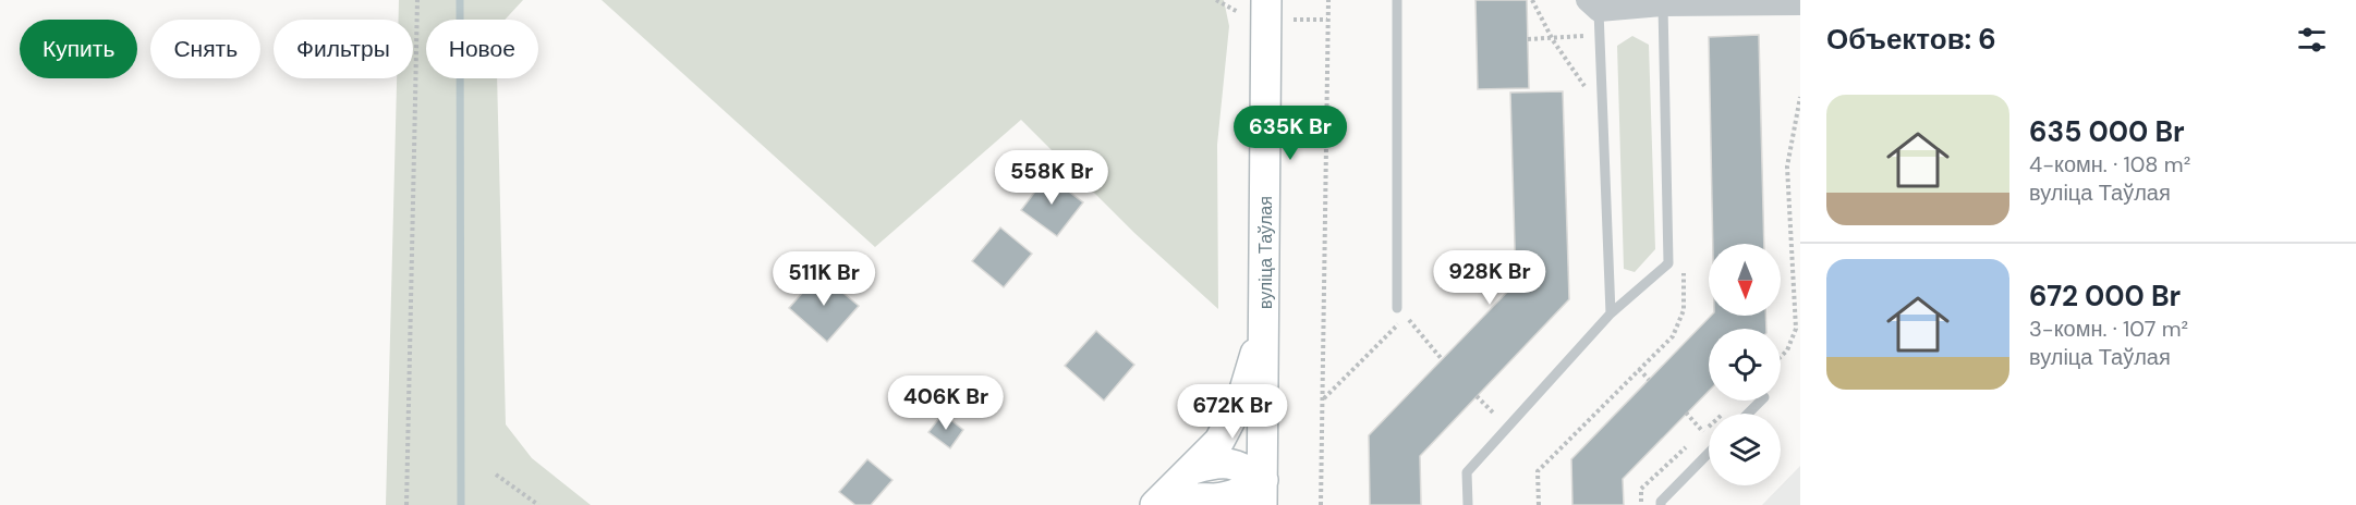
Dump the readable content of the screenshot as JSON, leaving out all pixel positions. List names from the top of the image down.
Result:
{
  "streets": {
    "main road": ["вуліца Таўлая"]
  },
  "north": "bottom",
  "page": {
    "heading": "Объектов: 6",
    "chip": [
      "Купить",
      "Снять",
      "Фильтры",
      "Новое"
    ],
    "list": [
      {
        "name": "635 000 Br",
        "note": "4-комн. · 108 m² · вуліца Таўлая"
      },
      {
        "name": "672 000 Br",
        "note": "3-комн. · 107 m² · вуліца Таўлая"
      }
    ],
    "price": [
      "635K Br",
      "558K Br",
      "928K Br",
      "511K Br",
      "406K Br",
      "672K Br"
    ]
  }
}
